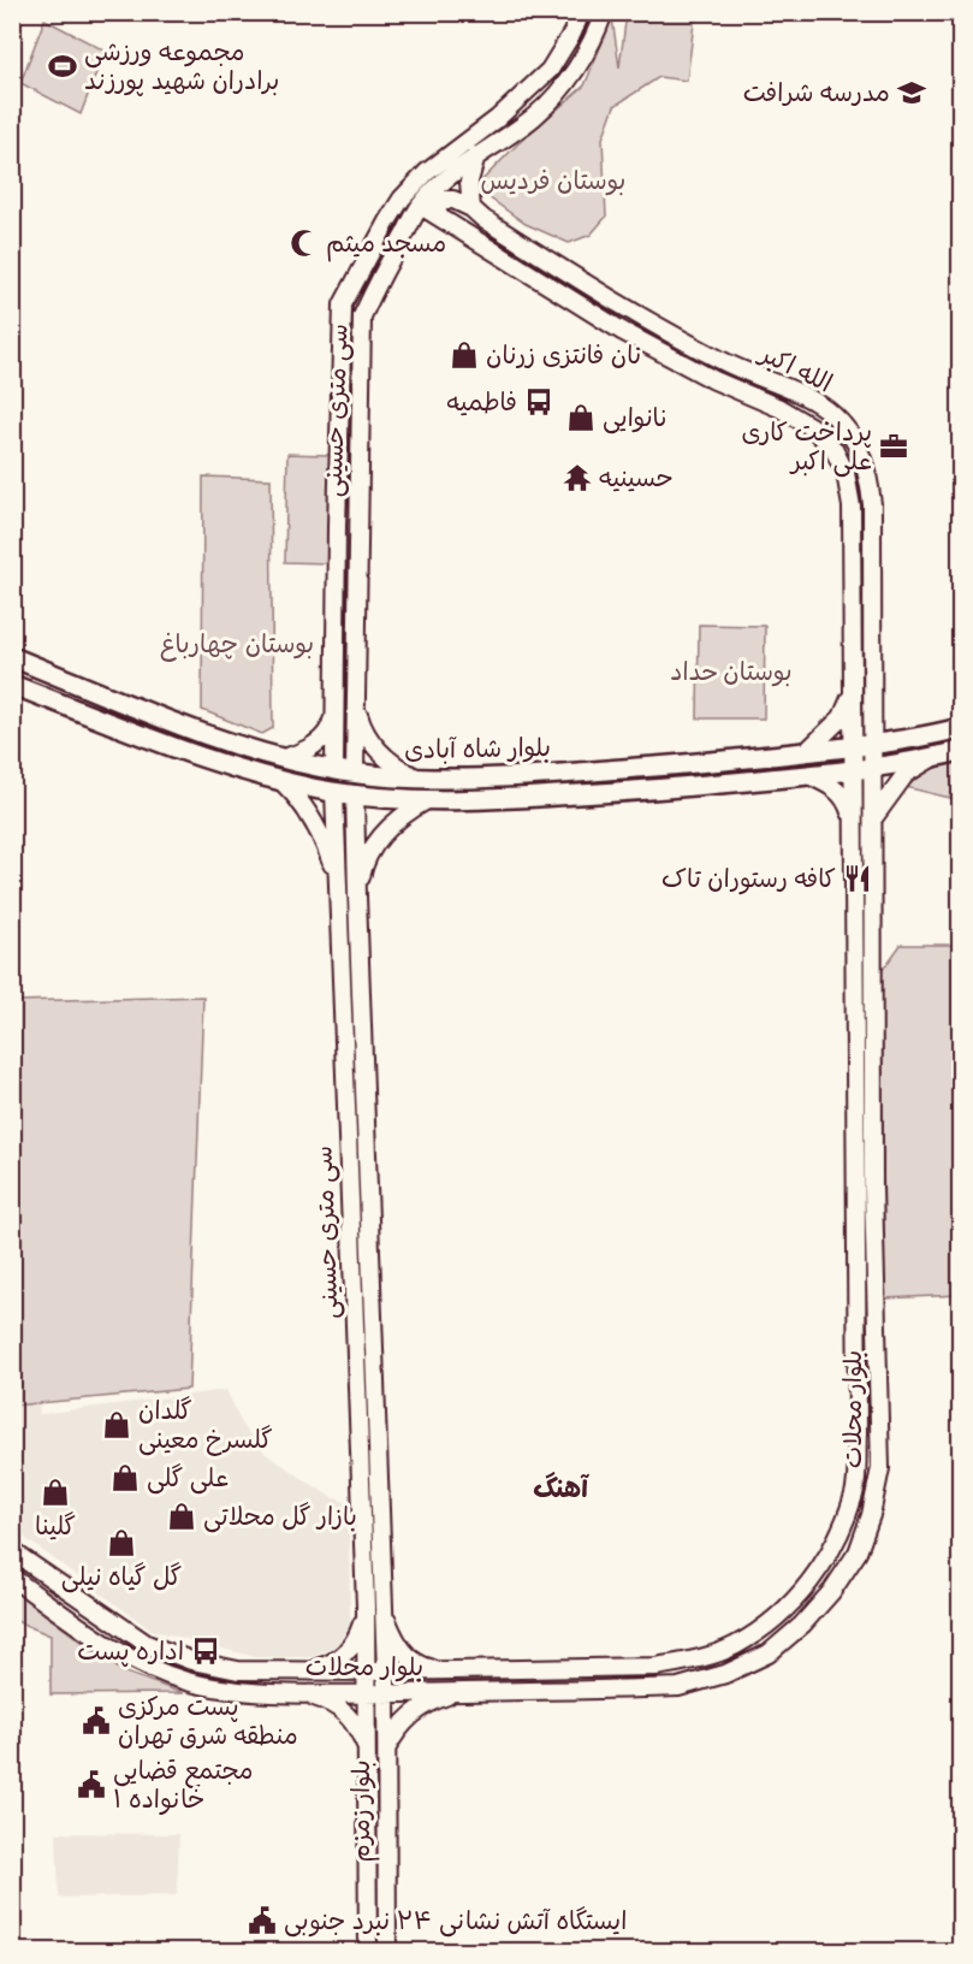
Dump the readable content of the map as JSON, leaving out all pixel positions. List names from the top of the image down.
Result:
{
  "streets": {
    "main road": [
      "الله اکبر",
      "سی متری حسینی",
      "بلوار شاه آبادی",
      "بلوار محلات",
      "بلوار زمزم"
    ]
  },
  "crossings": [
    ["الله اکبر", "سی متری حسینی"],
    ["الله اکبر", "بلوار شاه آبادی"],
    ["الله اکبر", "بلوار محلات"],
    ["سی متری حسینی", "بلوار شاه آبادی"],
    ["سی متری حسینی", "بلوار محلات"],
    ["سی متری حسینی", "بلوار زمزم"],
    ["بلوار شاه آبادی", "بلوار محلات"],
    ["بلوار محلات", "بلوار زمزم"]
  ],
  "districts": ["آهنگ"],
  "parks": ["بوستان فردیس", "بوستان چهارباغ", "بوستان حداد"],
  "places": {
    "sports": ["مجموعه ورزشی برادران شهید پورزند"],
    "school or university": ["مدرسه شرافت"],
    "mosque": ["مسجد میثم"],
    "shop": [
      "نان فانتزی زرنان",
      "نانوایی",
      "گلدان گلسرخ معینی",
      "علی گلی",
      "گلينا",
      "بازار گل محلاتی",
      "گل گیاه نیلی"
    ],
    "bus stop": ["فاطمیه", "اداره پست"],
    "office": ["پرداخت کاری علی اکبر"],
    "temple": ["حسینیه"],
    "restaurant": ["کافه رستوران تاک"],
    "public building": ["پست مرکزی منطقه شرق تهران", "مجتمع قضایی خانواده ۱", "ایستگاه آتش نشانی ۲۴ نبرد جنوبی"]
  }
}
